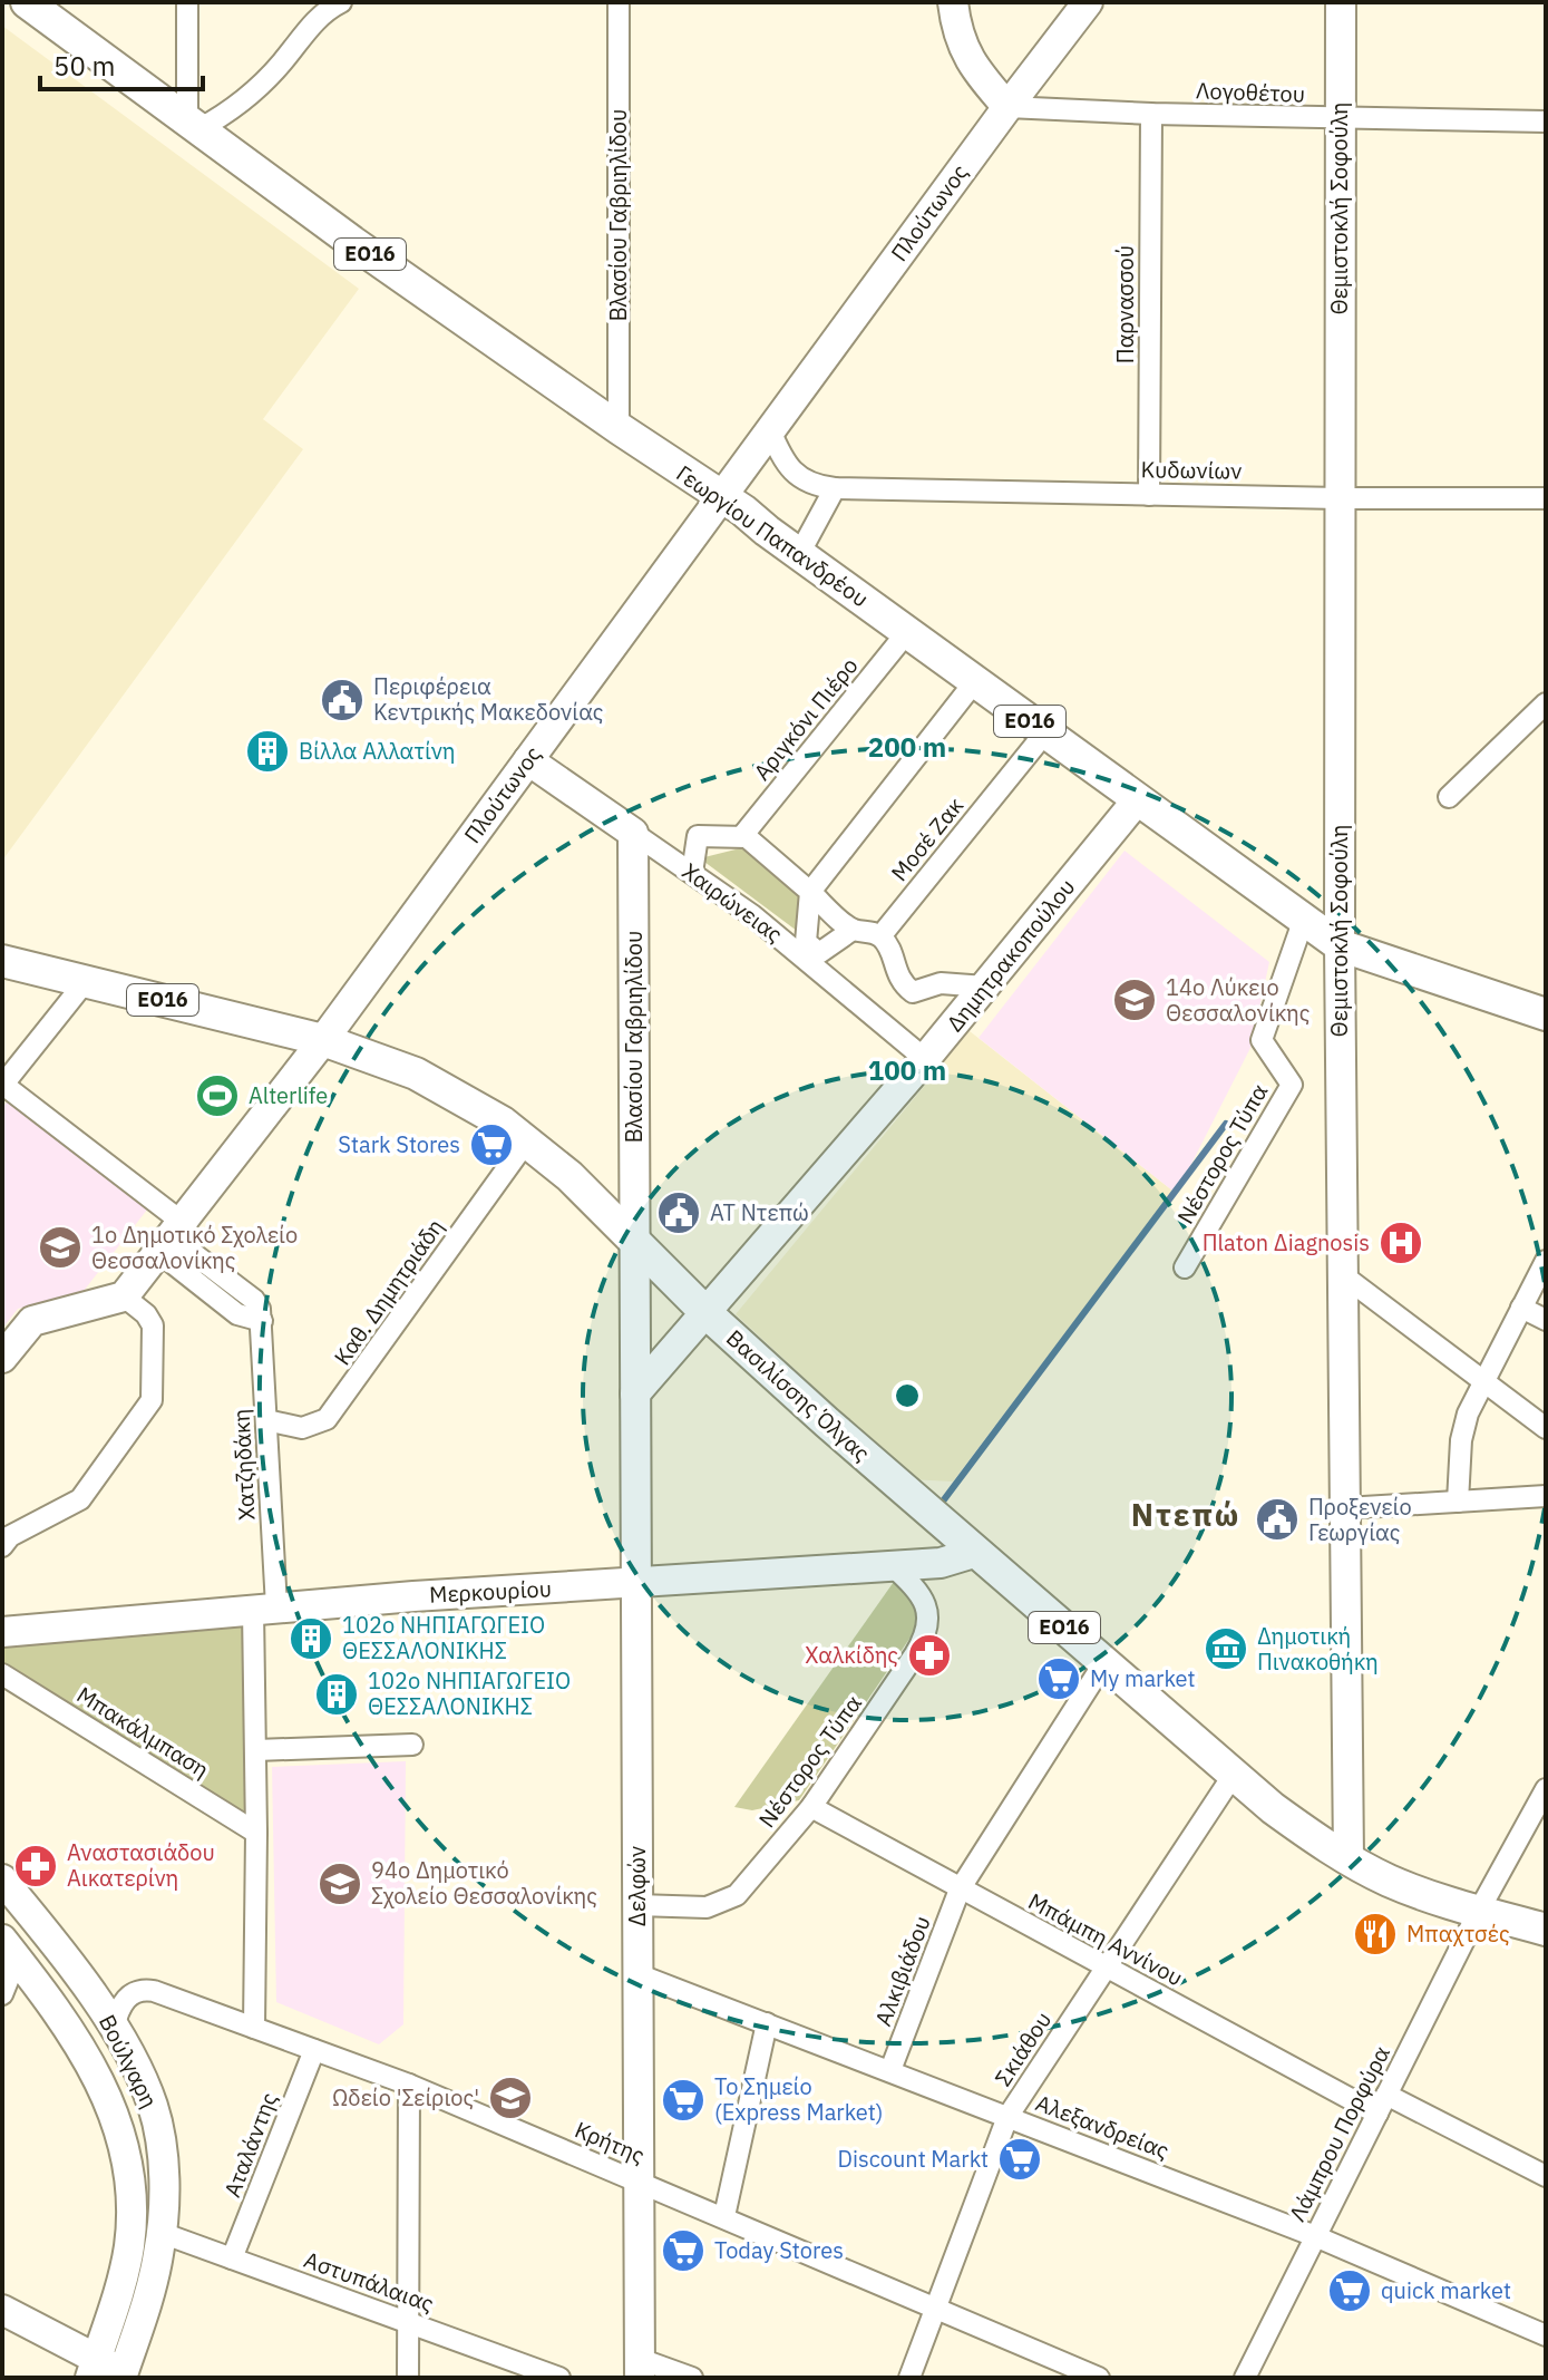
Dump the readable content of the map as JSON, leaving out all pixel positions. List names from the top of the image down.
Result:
{
  "streets": {
    "main road": [
      "Θεμιστοκλή Σοφούλη",
      "Πλούτωνος",
      "Βλασίου Γαβριηλίδου",
      "ΕΟ16",
      "Γεωργίου Παπανδρέου",
      "Χαιρώνειας",
      "Δημητρακοπούλου",
      "Βασιλίσσης Όλγας",
      "Μερκουρίου",
      "Δελφών",
      "Βούλγαρη"
    ],
    "street": [
      "Λογοθέτου",
      "Παρνασσού",
      "Κυδωνίων",
      "Αριγκόνι Πιέρο",
      "Μοσέ Ζακ",
      "Νέστορος Τύπα",
      "Καθ. Δημητριάδη",
      "Χατζηδάκη",
      "Μπακάλμπαση",
      "Μπάμπη Αννίνου",
      "Αλκιβιάδου",
      "Σκιάθου",
      "Αλεξανδρείας",
      "Λάμπρου Πορφύρα",
      "Κρήτης",
      "Αταλάντης",
      "Αστυπάλαιας"
    ]
  },
  "crossings": [
    ["Λογοθέτου", "Θεμιστοκλή Σοφούλη"],
    ["Λογοθέτου", "Πλούτωνος"],
    ["Λογοθέτου", "Παρνασσού"],
    ["Θεμιστοκλή Σοφούλη", "Κυδωνίων"],
    ["Θεμιστοκλή Σοφούλη", "Γεωργίου Παπανδρέου"],
    ["Θεμιστοκλή Σοφούλη", "Βασιλίσσης Όλγας"],
    ["Πλούτωνος", "Κυδωνίων"],
    ["Πλούτωνος", "Γεωργίου Παπανδρέου"],
    ["Πλούτωνος", "Χαιρώνειας"],
    ["Πλούτωνος", "Βασιλίσσης Όλγας"],
    ["Πλούτωνος", "Χατζηδάκη"],
    ["Βλασίου Γαβριηλίδου", "Γεωργίου Παπανδρέου"],
    ["Βλασίου Γαβριηλίδου", "Χαιρώνειας"],
    ["Βλασίου Γαβριηλίδου", "Βασιλίσσης Όλγας"],
    ["Βλασίου Γαβριηλίδου", "Δελφών"],
    ["Παρνασσού", "Κυδωνίων"],
    ["Γεωργίου Παπανδρέου", "Αριγκόνι Πιέρο"],
    ["Γεωργίου Παπανδρέου", "Μοσέ Ζακ"],
    ["Γεωργίου Παπανδρέου", "Δημητρακοπούλου"],
    ["Γεωργίου Παπανδρέου", "Νέστορος Τύπα"],
    ["Χαιρώνειας", "Δημητρακοπούλου"],
    ["Δημητρακοπούλου", "Βασιλίσσης Όλγας"],
    ["Νέστορος Τύπα", "Μερκουρίου"],
    ["Νέστορος Τύπα", "Δελφών"],
    ["Νέστορος Τύπα", "Μπάμπη Αννίνου"],
    ["Καθ. Δημητριάδη", "Βασιλίσσης Όλγας"],
    ["Καθ. Δημητριάδη", "Χατζηδάκη"],
    ["Βασιλίσσης Όλγας", "Μερκουρίου"],
    ["Βασιλίσσης Όλγας", "Δελφών"],
    ["Βασιλίσσης Όλγας", "Αλκιβιάδου"],
    ["Βασιλίσσης Όλγας", "Σκιάθου"],
    ["Βασιλίσσης Όλγας", "Λάμπρου Πορφύρα"],
    ["Χατζηδάκη", "Μερκουρίου"],
    ["Χατζηδάκη", "Μπακάλμπαση"],
    ["Χατζηδάκη", "Κρήτης"],
    ["Μερκουρίου", "Δελφών"],
    ["Δελφών", "Αλεξανδρείας"],
    ["Δελφών", "Κρήτης"],
    ["Μπάμπη Αννίνου", "Αλκιβιάδου"],
    ["Μπάμπη Αννίνου", "Σκιάθου"],
    ["Μπάμπη Αννίνου", "Λάμπρου Πορφύρα"],
    ["Αλκιβιάδου", "Αλεξανδρείας"],
    ["Σκιάθου", "Αλεξανδρείας"],
    ["Σκιάθου", "Κρήτης"],
    ["Βούλγαρη", "Κρήτης"],
    ["Βούλγαρη", "Αστυπάλαιας"],
    ["Αλεξανδρείας", "Λάμπρου Πορφύρα"],
    ["Κρήτης", "Αταλάντης"],
    ["Αταλάντης", "Αστυπάλαιας"]
  ],
  "districts": ["Ντεπώ"],
  "places": {
    "public building": ["Περιφέρεια Κεντρικής Μακεδονίας", "ΑΤ Ντεπώ", "Προξενείο Γεωργίας"],
    "building": ["Βίλλα Αλλατίνη", "102o ΝΗΠΙΑΓΩΓΕΙΟ ΘΕΣΣΑΛΟΝΙΚΗΣ", "102ο ΝΗΠΙΑΓΩΓΕΙΟ ΘΕΣΣΑΛΟΝΙΚΗΣ"],
    "school or university": [
      "14ο Λύκειο Θεσσαλονίκης",
      "1ο Δημοτικό Σχολείο Θεσσαλονίκης",
      "94ο Δημοτικό Σχολείο Θεσσαλονίκης",
      "Ωδείο 'Σείριος'"
    ],
    "sports": ["Alterlife"],
    "supermarket": [
      "Stark Stores",
      "My market",
      "Το Σημείο (Express Market)",
      "Discount Markt",
      "Today Stores",
      "quick market"
    ],
    "hospital": ["Πlaton Δiagnosis"],
    "museum": ["Δημοτική Πινακοθήκη"],
    "pharmacy": ["Χαλκίδης", "Αναστασιάδου Αικατερίνη"],
    "restaurant": ["Μπαχτσές"]
  },
  "scale_bar": "50 m",
  "rings": ["200 m", "100 m"]
}
